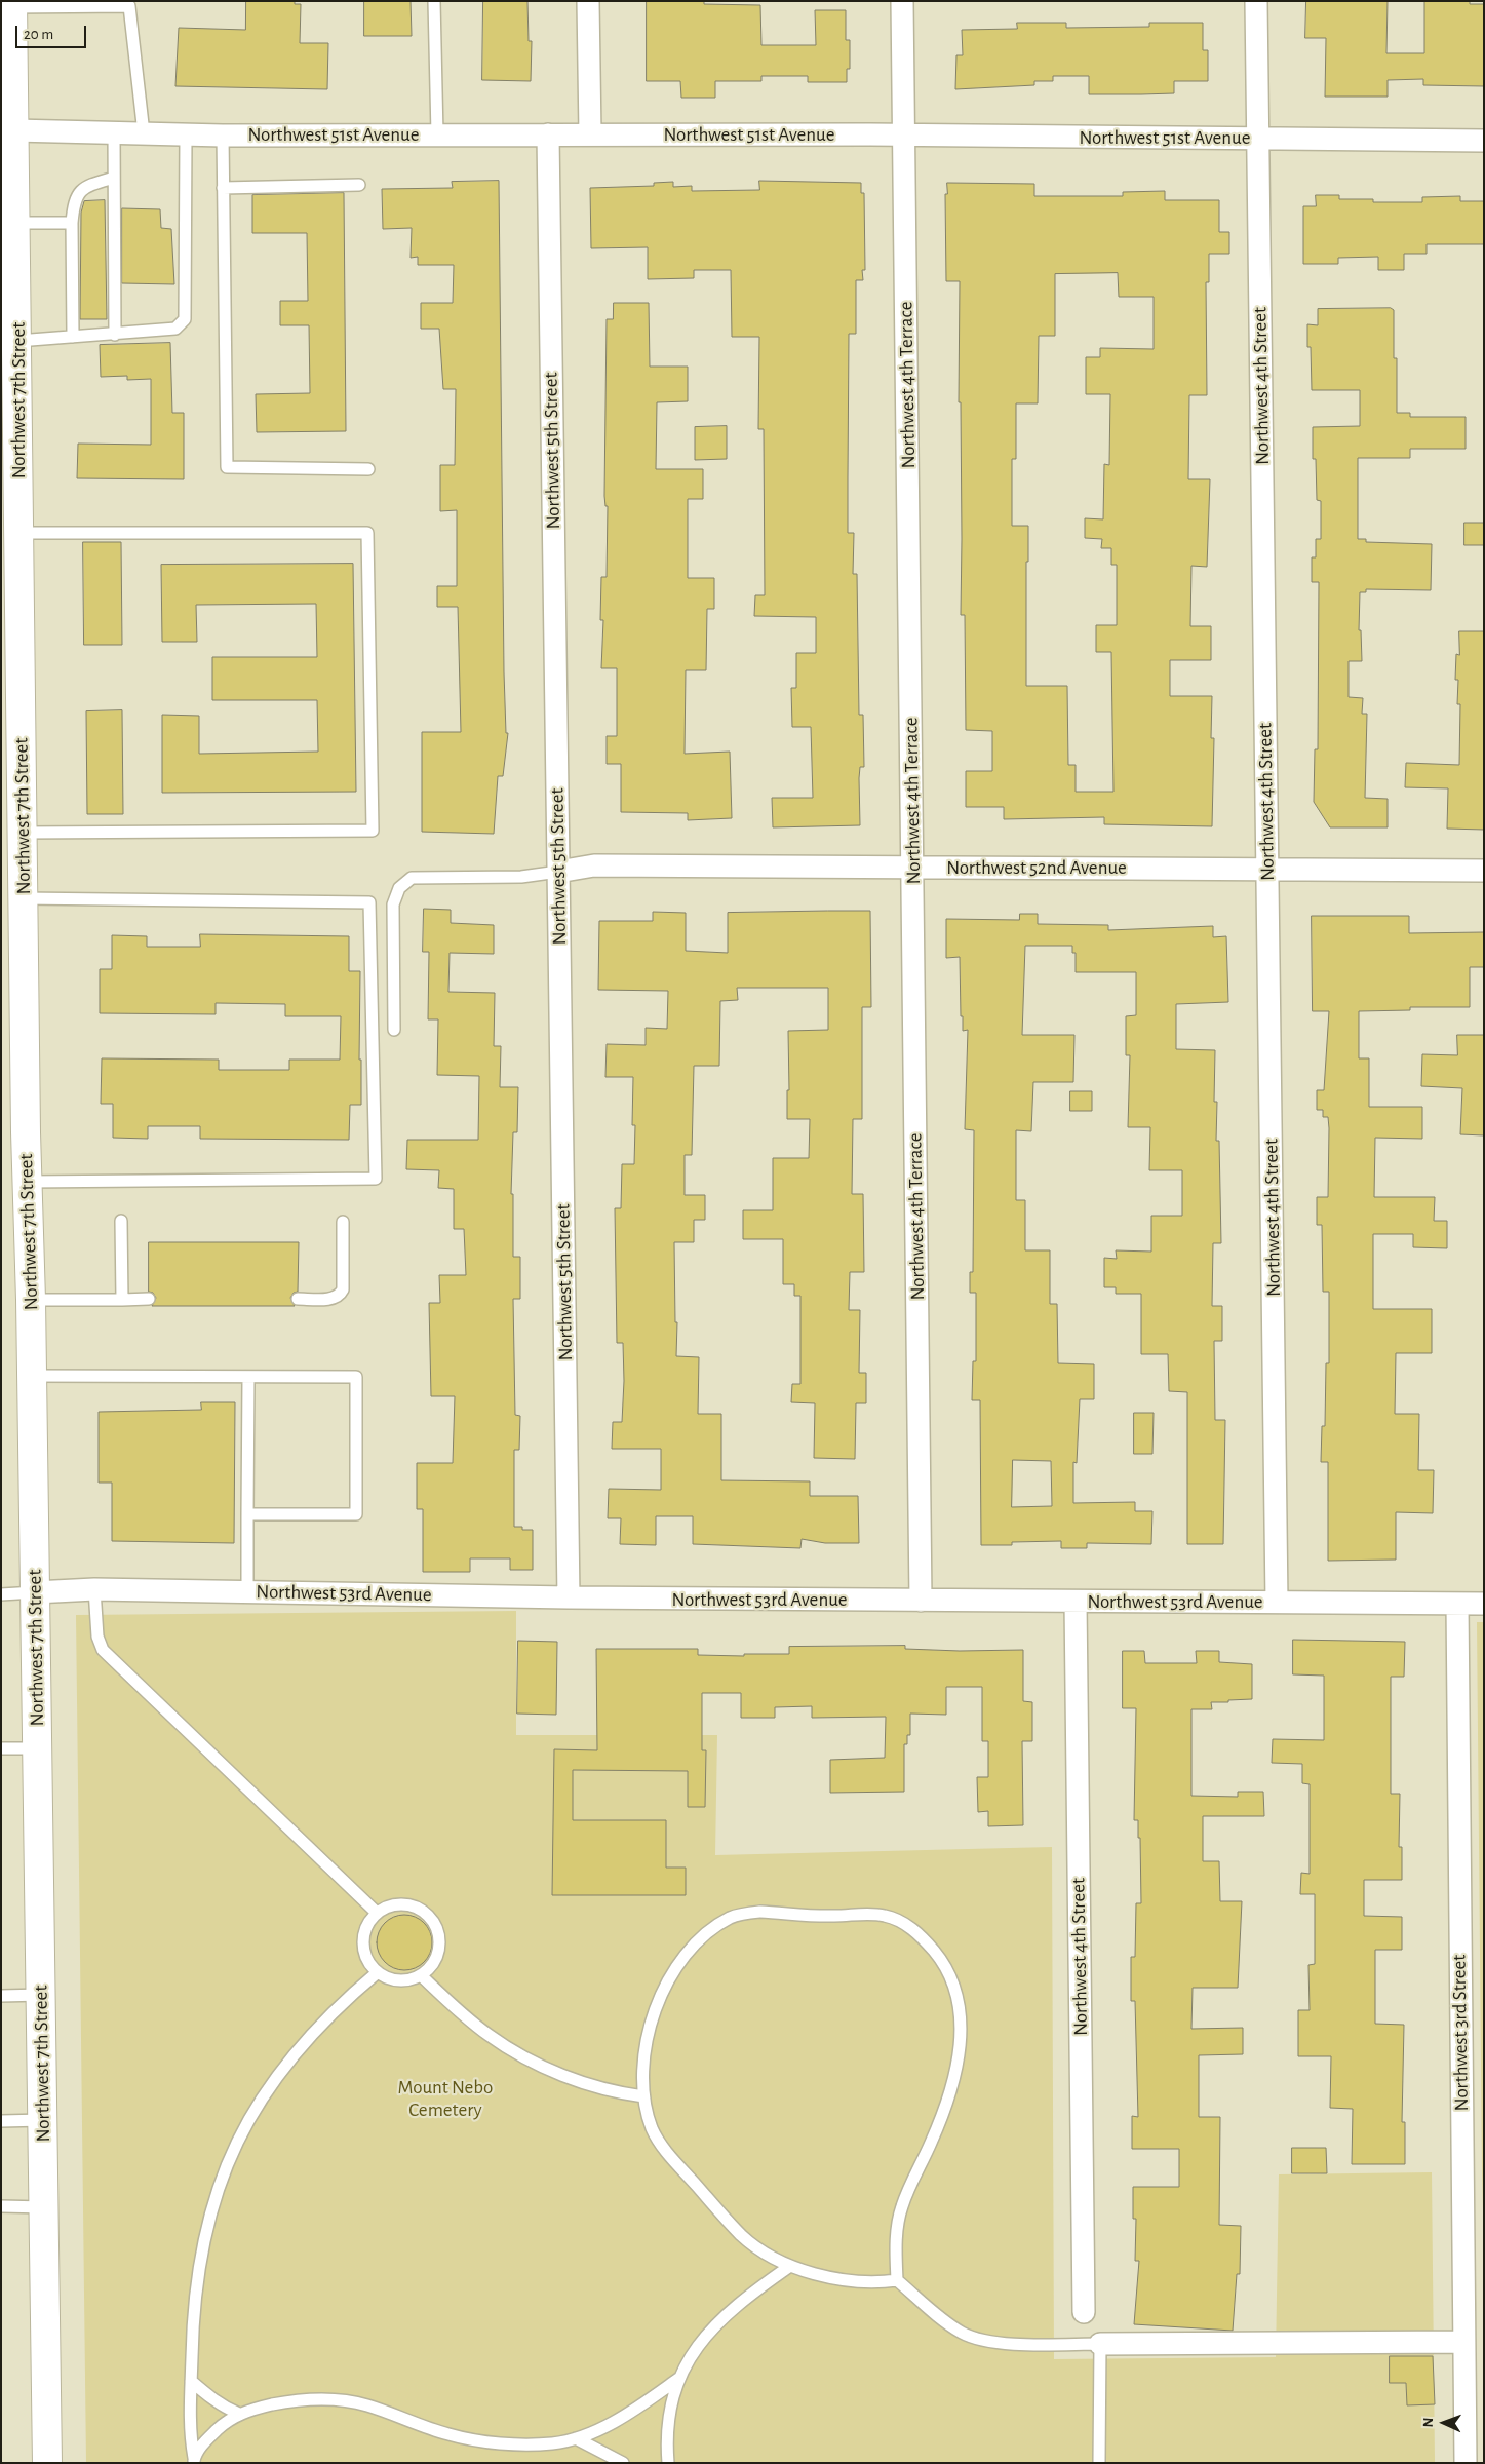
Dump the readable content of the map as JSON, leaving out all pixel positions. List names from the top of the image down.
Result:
{
  "streets": {
    "main road": ["Northwest 7th Street"],
    "street": [
      "Northwest 51st Avenue",
      "Northwest 4th Terrace",
      "Northwest 4th Street",
      "Northwest 5th Street",
      "Northwest 52nd Avenue",
      "Northwest 53rd Avenue",
      "Northwest 3rd Street"
    ]
  },
  "crossings": [
    ["Northwest 51st Avenue", "Northwest 4th Terrace"],
    ["Northwest 51st Avenue", "Northwest 4th Street"],
    ["Northwest 51st Avenue", "Northwest 7th Street"],
    ["Northwest 51st Avenue", "Northwest 5th Street"],
    ["Northwest 4th Terrace", "Northwest 52nd Avenue"],
    ["Northwest 4th Terrace", "Northwest 53rd Avenue"],
    ["Northwest 4th Street", "Northwest 52nd Avenue"],
    ["Northwest 4th Street", "Northwest 53rd Avenue"],
    ["Northwest 7th Street", "Northwest 53rd Avenue"],
    ["Northwest 5th Street", "Northwest 52nd Avenue"],
    ["Northwest 5th Street", "Northwest 53rd Avenue"],
    ["Northwest 53rd Avenue", "Northwest 3rd Street"]
  ],
  "parks": ["Mount Nebo Cemetery"],
  "scale_bar": "20 m",
  "north": "left"
}
